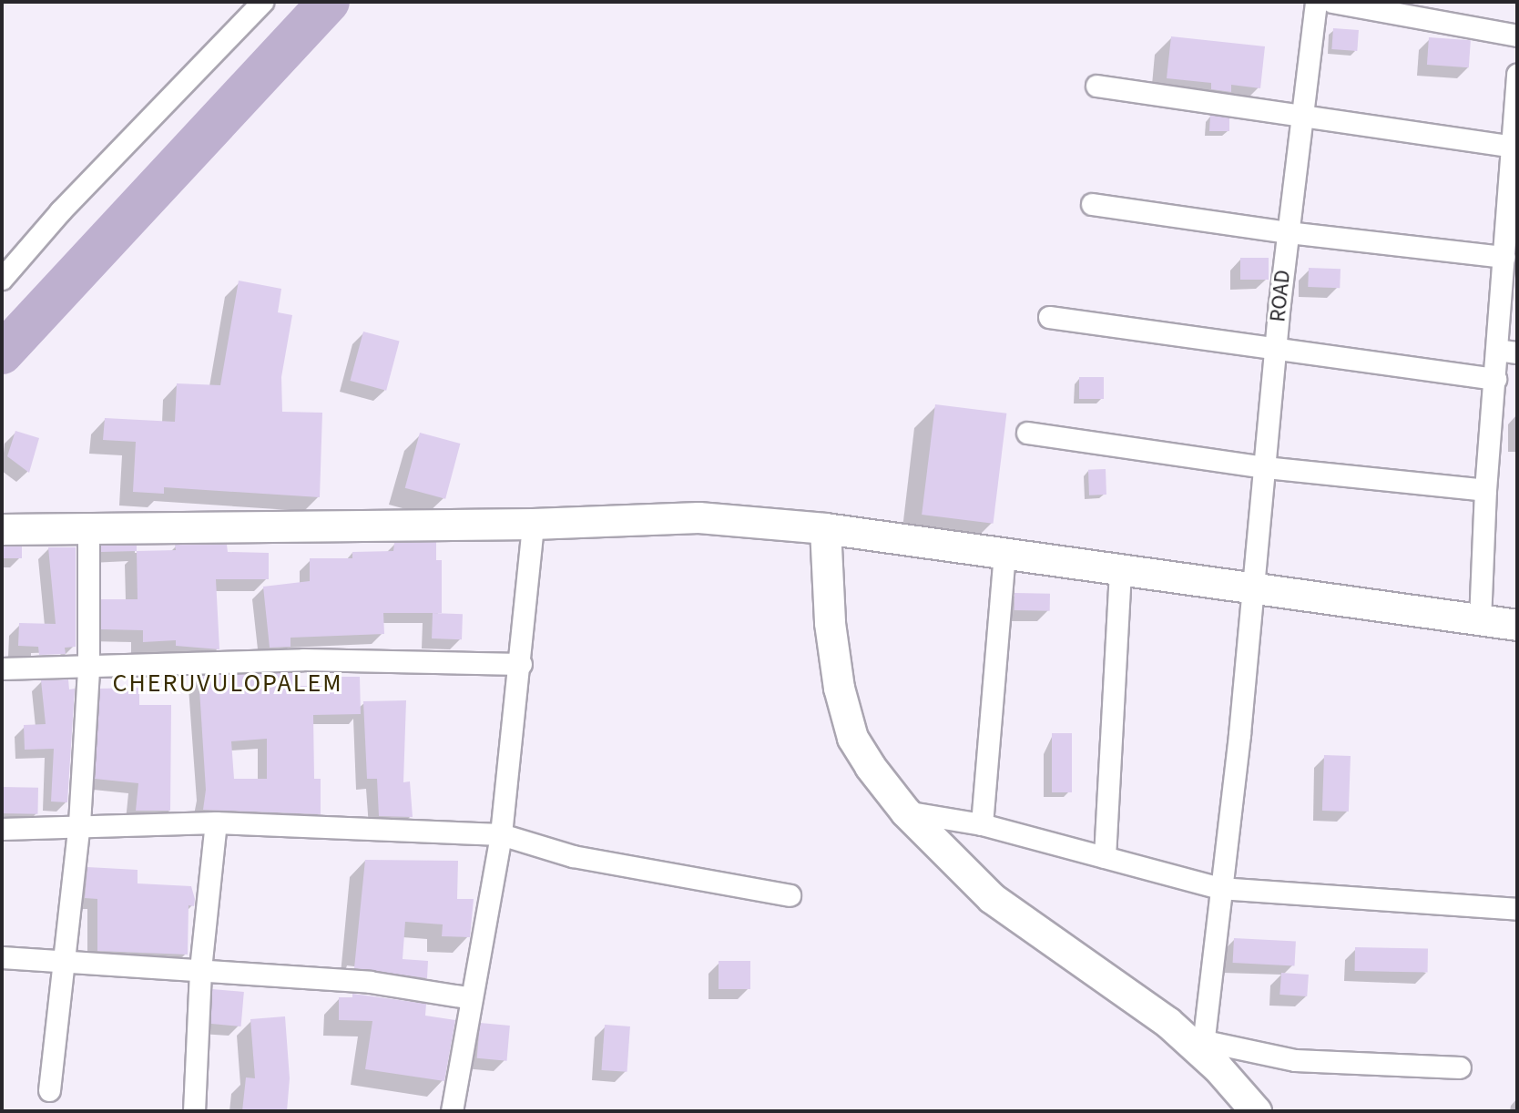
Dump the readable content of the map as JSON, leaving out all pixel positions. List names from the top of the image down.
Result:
{
  "streets": {
    "street": ["ROAD"]
  },
  "districts": ["CHERUVULOPALEM"]
}
